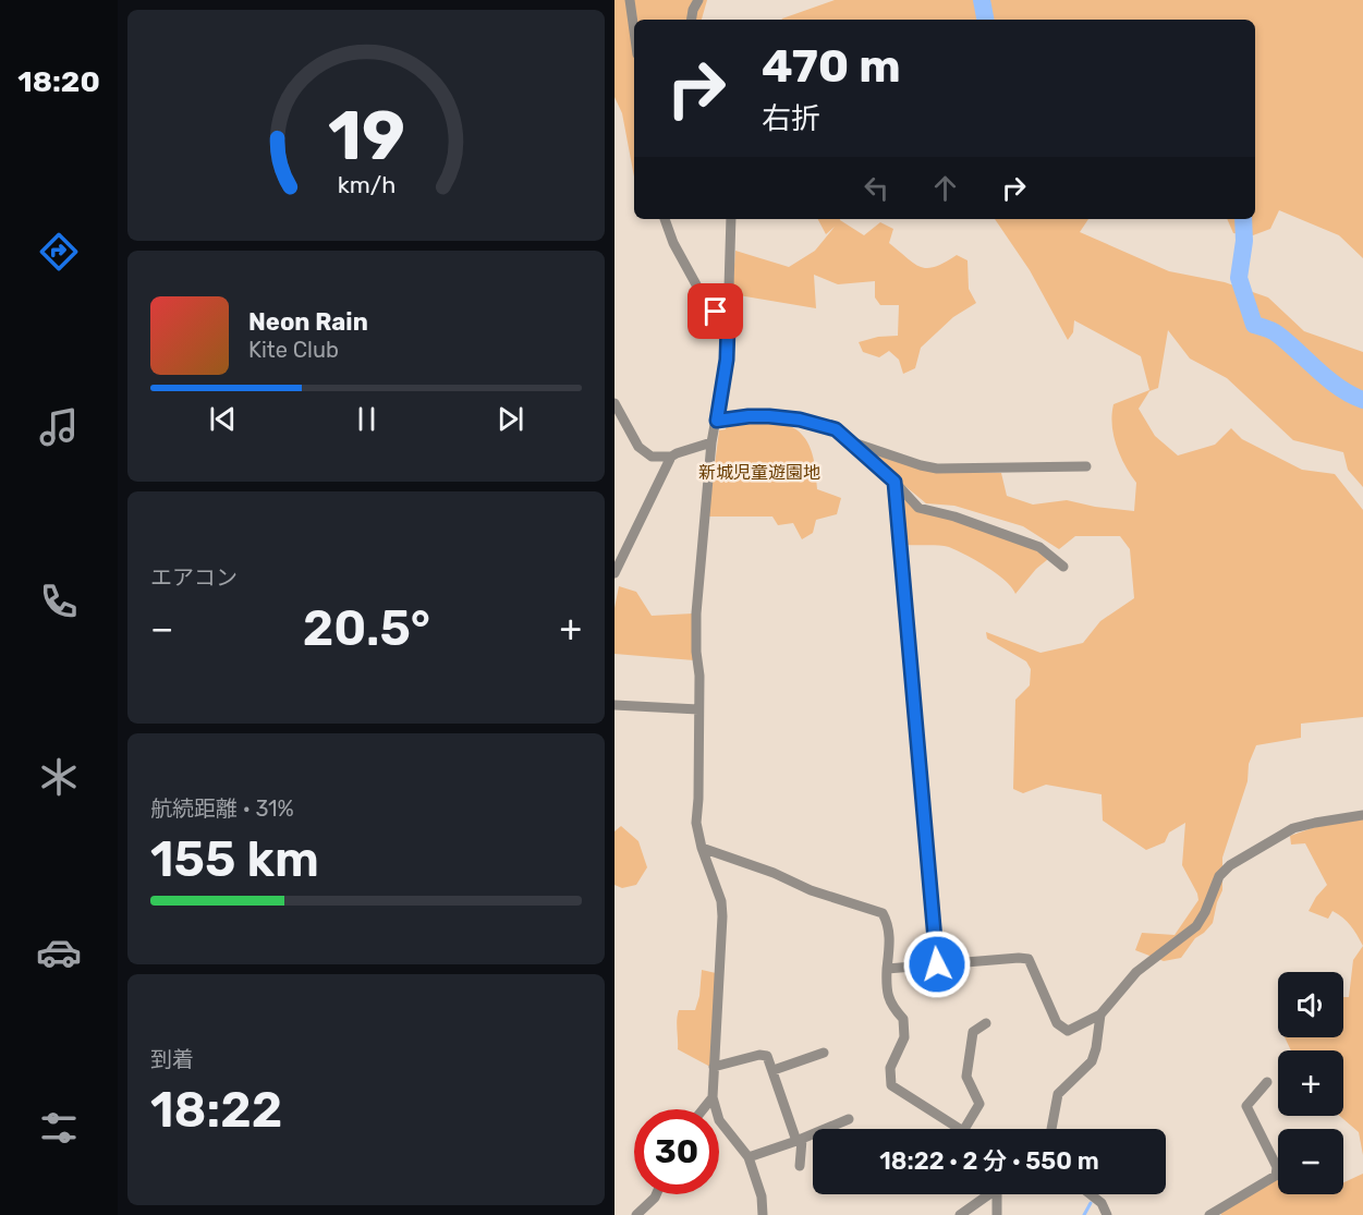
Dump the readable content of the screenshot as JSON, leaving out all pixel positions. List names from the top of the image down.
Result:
{
  "parks": ["新城児童遊園地"],
  "page": {
    "tabs": "18:20",
    "turn": ["470 m", "右折"],
    "song": ["Neon Rain", "Kite Club"],
    "tile": [
      "エアコン",
      ["航続距離 · 31%", "155 km"],
      ["到着", "18:22"]
    ],
    "heat": ["−", "20.5°", "+"],
    "map_buttons": ["+", "−"],
    "limit": "30",
    "trip": "18:22 · 2 分 · 550 m",
    "gauge": ["19", "km/h"]
  }
}
